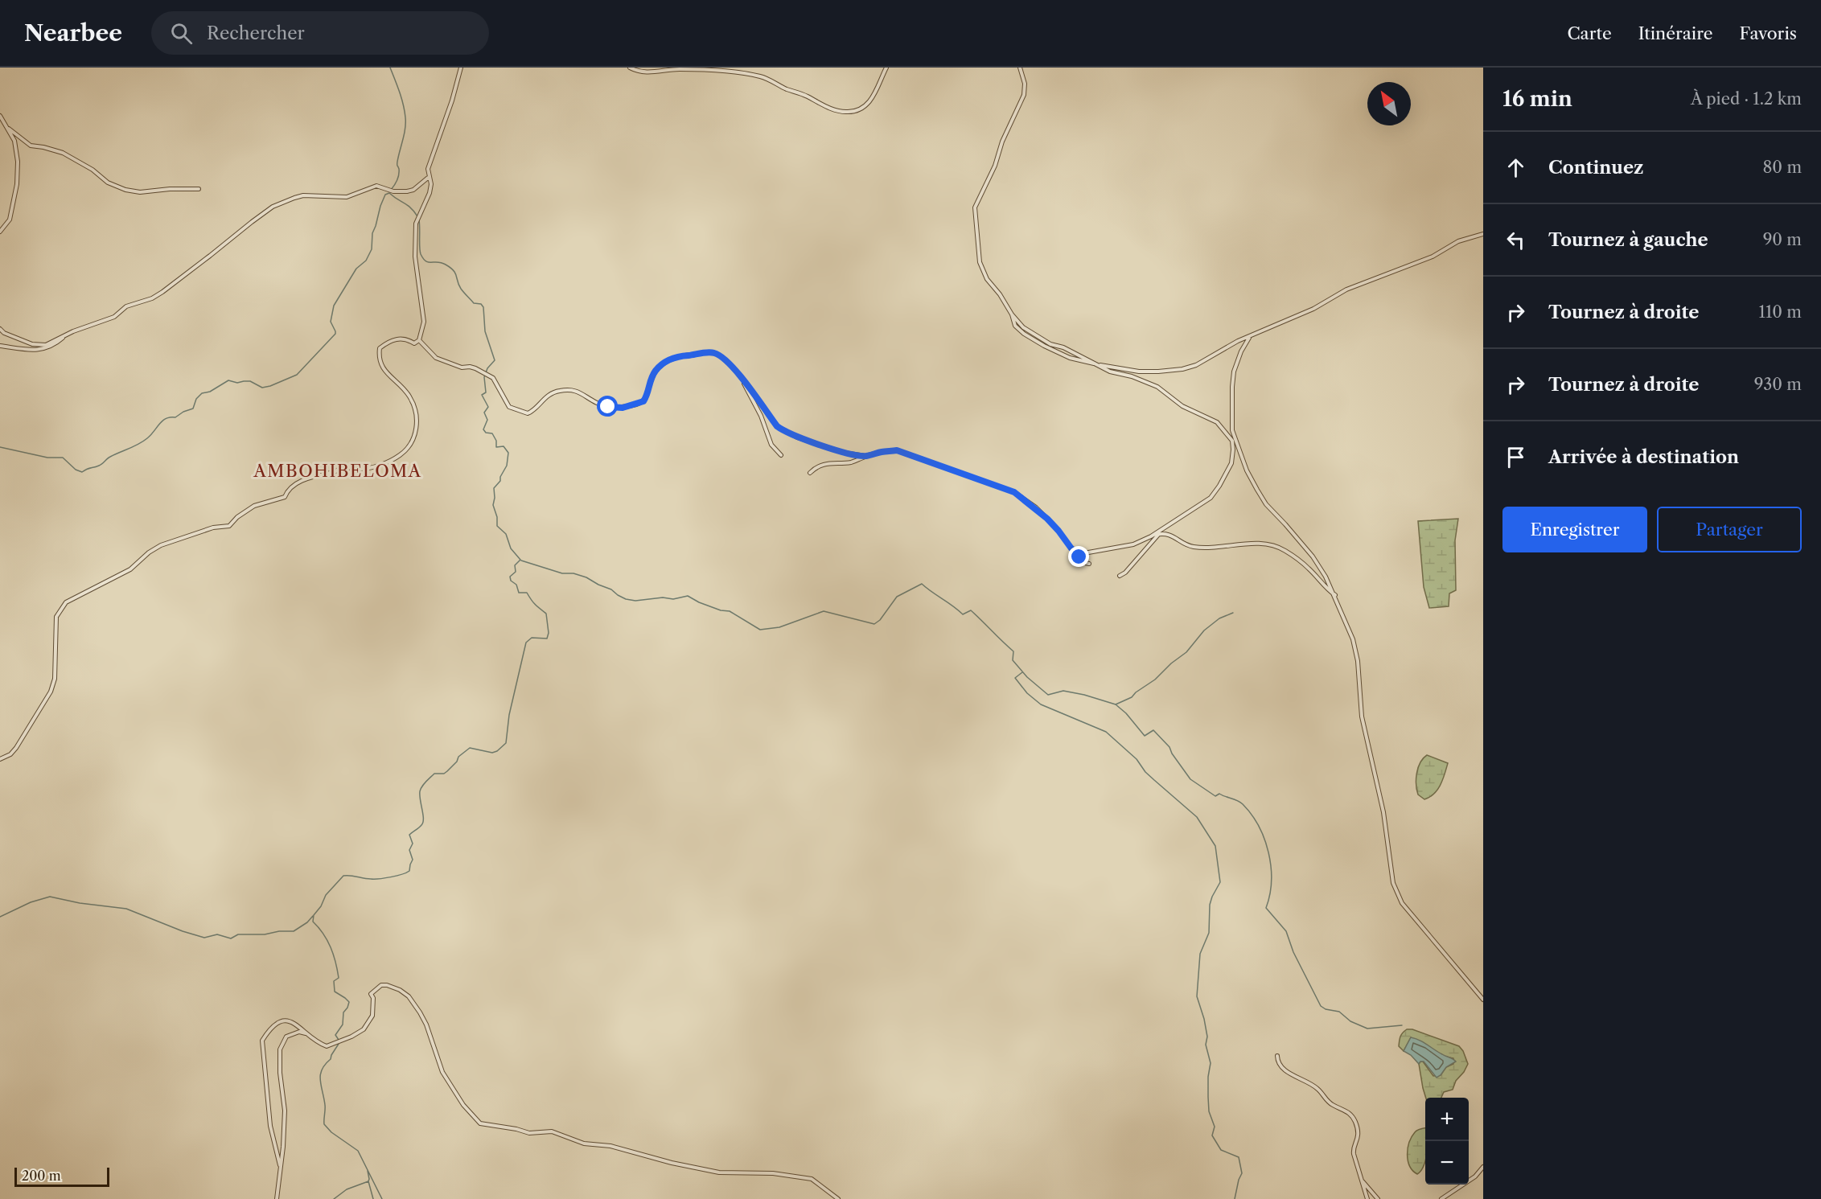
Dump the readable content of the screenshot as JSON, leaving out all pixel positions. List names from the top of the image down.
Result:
{
  "districts": ["AMBOHIBELOMA"],
  "scale_bar": "200 m",
  "north": "top left",
  "page": {
    "header": "Nearbee",
    "search": "Rechercher",
    "nav": ["Carte", "Itinéraire", "Favoris"],
    "heading": ["16 min", "À pied · 1.2 km"],
    "list": [
      ["Continuez", "80 m"],
      ["Tournez à gauche", "90 m"],
      ["Tournez à droite", "110 m"],
      ["Tournez à droite", "930 m"],
      "Arrivée à destination"
    ],
    "buttons": ["Enregistrer", "Partager"],
    "map_buttons": ["+", "−"],
    "scale": "200 m"
  }
}
